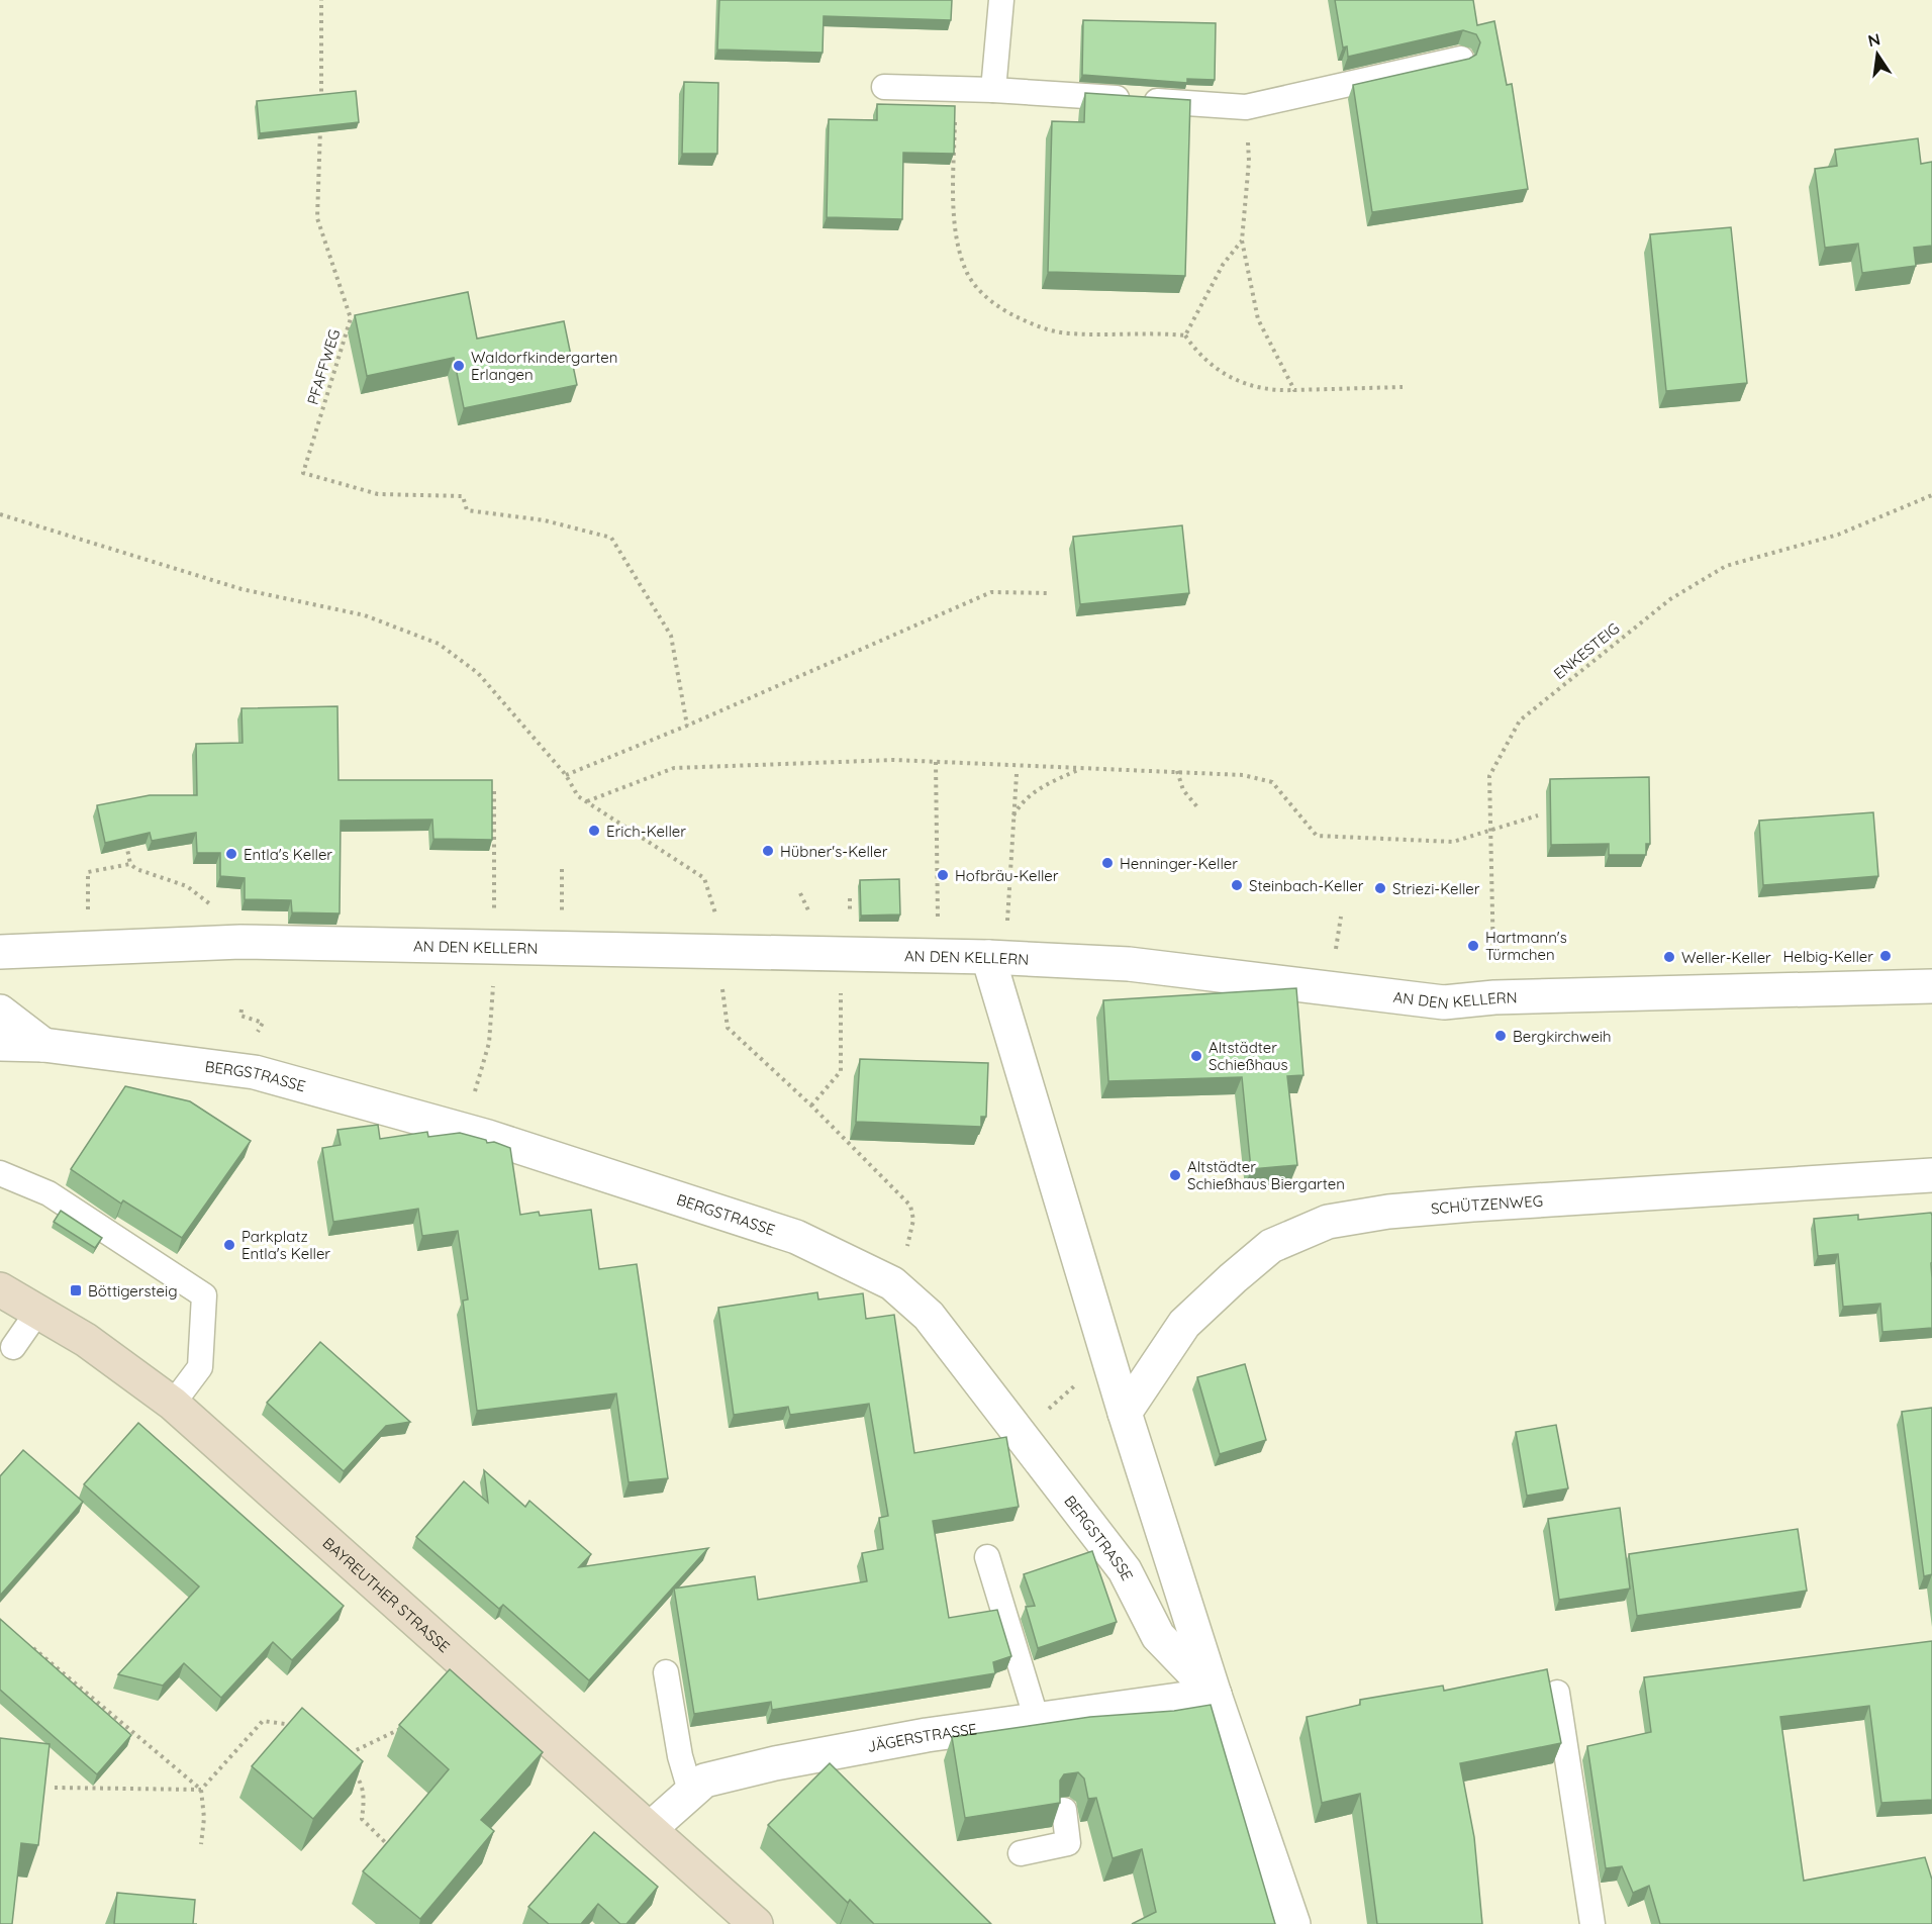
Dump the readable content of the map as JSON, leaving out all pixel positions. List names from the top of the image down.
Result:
{
  "streets": {
    "street": [
      "AN DEN KELLERN",
      "BERGSTRASSE",
      "SCHÜTZENWEG",
      "BAYREUTHER STRASSE",
      "JÄGERSTRASSE"
    ],
    "path": ["PFAFFWEG", "ENKESTEIG"]
  },
  "crossings": [
    ["ENKESTEIG", "AN DEN KELLERN"],
    ["AN DEN KELLERN", "BERGSTRASSE"],
    ["BERGSTRASSE", "SCHÜTZENWEG"],
    ["BERGSTRASSE", "JÄGERSTRASSE"],
    ["BAYREUTHER STRASSE", "JÄGERSTRASSE"]
  ],
  "places": {
    "other": [
      "Waldorfkindergarten Erlangen",
      "Erich-Keller",
      "Hübner's-Keller",
      "Entla's Keller",
      "Henninger-Keller",
      "Hofbräu-Keller",
      "Steinbach-Keller",
      "Striezi-Keller",
      "Hartmann's Türmchen",
      "Helbig-Keller",
      "Weller-Keller",
      "Bergkirchweih",
      "Altstädter Schießhaus",
      "Altstädter Schießhaus Biergarten",
      "Parkplatz Entla's Keller"
    ],
    "transit": ["Böttigersteig"]
  },
  "north": "top"
}
